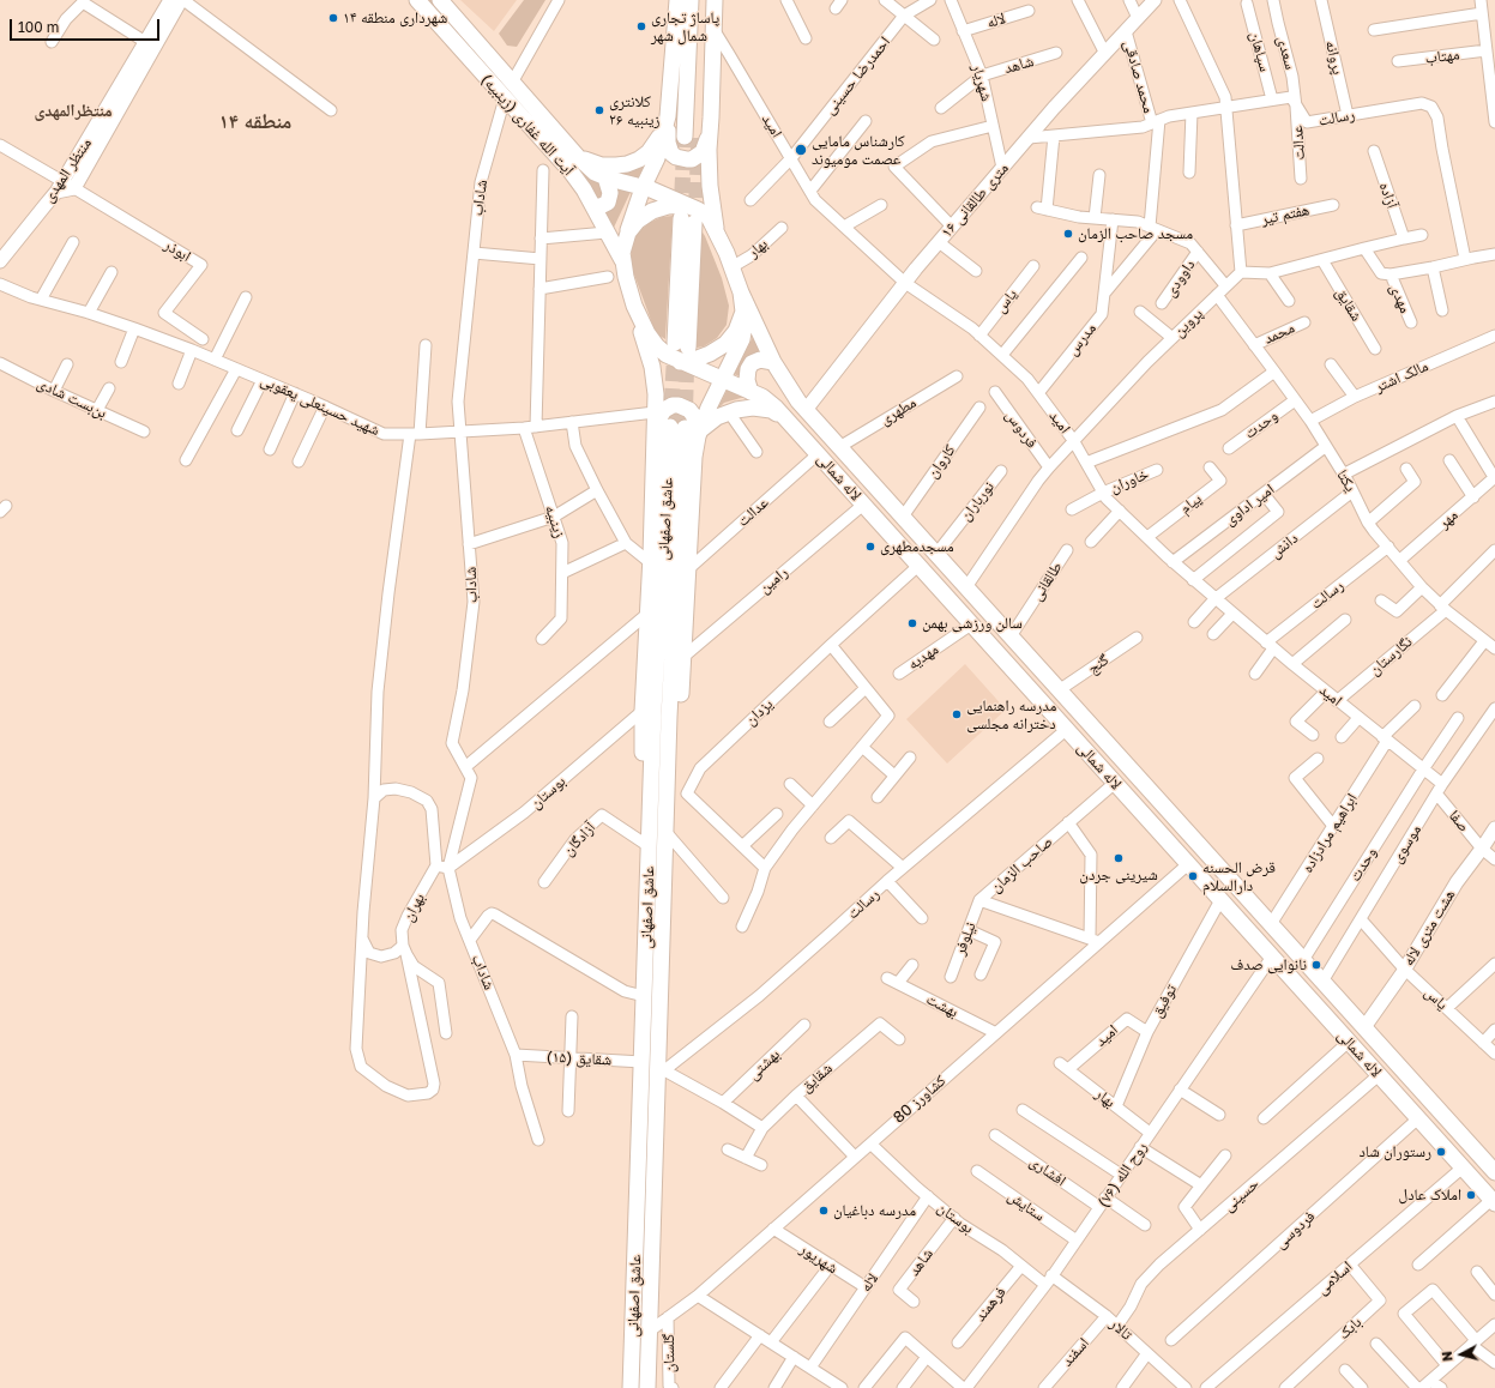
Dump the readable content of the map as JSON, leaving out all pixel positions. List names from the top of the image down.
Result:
{
  "streets": {
    "main road": ["آیت الله غفاری (زینبیه)", "لاله شمالی", "عاشق اصفهانی"],
    "street": [
      "لاله",
      "سپاهان",
      "سعدی",
      "مهتاب",
      "پروانه",
      "شاهد",
      "احمدرضا حسینی",
      "محمد صادقی",
      "شهریار",
      "رسالت",
      "امید",
      "عدالت",
      "منتظر المهدی",
      "آزاده",
      "شاداب",
      "۱۶ متری طالقانی",
      "هفتم تیر",
      "بهار",
      "ابوذر",
      "داوودی",
      "مهدی",
      "یاس",
      "شقایق",
      "پروین",
      "محمد",
      "مدرس",
      "مالک اشتر",
      "بن‌بست شادی",
      "شهید حسینعلی یعقوبی",
      "مطهری",
      "وحدت",
      "فردوس",
      "کاروان",
      "خاوران",
      "یکتا",
      "نورباران",
      "پیام",
      "امیر اداوی",
      "مهر",
      "زینبیه",
      "دانش",
      "رامین",
      "طالقانی",
      "نگارستان",
      "مهدیه",
      "گنج",
      "یزدان",
      "بوستان",
      "صفا",
      "ابراهیم مرادزاده",
      "آزادگان",
      "موسوی",
      "صاحب الزمان",
      "بهران",
      "هشت متری لاله",
      "نیلوفر",
      "توفیق",
      "بهشت",
      "شقایق (۱۵)",
      "بهشتی",
      "کشاورز 80",
      "افشاری",
      "روح الله (۷۶)",
      "حسینی",
      "ستایش",
      "فردوسی",
      "شهریور",
      "اسلامی",
      "فرهمند",
      "بابک",
      "تالار",
      "اسفند",
      "گلستان"
    ]
  },
  "crossings": [
    ["لاله", "شهریار"],
    ["لاله", "بوستان"],
    ["لاله", "شهریور"],
    ["سپاهان", "رسالت"],
    ["سعدی", "رسالت"],
    ["سعدی", "عدالت"],
    ["پروانه", "رسالت"],
    ["شاهد", "شهریار"],
    ["شاهد", "بوستان"],
    ["احمدرضا حسینی", "امید"],
    ["محمد صادقی", "رسالت"],
    ["محمد صادقی", "۱۶ متری طالقانی"],
    ["شهریار", "۱۶ متری طالقانی"],
    ["رسالت", "امید"],
    ["رسالت", "عدالت"],
    ["رسالت", "۱۶ متری طالقانی"],
    ["رسالت", "لاله شمالی"],
    ["رسالت", "یکتا"],
    ["رسالت", "عاشق اصفهانی"],
    ["آیت الله غفاری (زینبیه)", "شاداب"],
    ["آیت الله غفاری (زینبیه)", "بهار"],
    ["آیت الله غفاری (زینبیه)", "لاله شمالی"],
    ["امید", "۱۶ متری طالقانی"],
    ["امید", "بهار"],
    ["امید", "یاس"],
    ["امید", "پروین"],
    ["امید", "مدرس"],
    ["امید", "وحدت"],
    ["امید", "خاوران"],
    ["امید", "پیام"],
    ["امید", "امیر اداوی"],
    ["امید", "دانش"],
    ["امید", "نگارستان"],
    ["امید", "صفا"],
    ["امید", "ابراهیم مرادزاده"],
    ["امید", "موسوی"],
    ["امید", "توفیق"],
    ["عدالت", "لاله شمالی"],
    ["منتظر المهدی", "ابوذر"],
    ["شاداب", "شهید حسینعلی یعقوبی"],
    ["شاداب", "بوستان"],
    ["شاداب", "شقایق (۱۵)"],
    ["۱۶ متری طالقانی", "لاله شمالی"],
    ["بهار", "لاله شمالی"],
    ["بهار", "توفیق"],
    ["بهار", "روح الله (۷۶)"],
    ["یاس", "موسوی"],
    ["یاس", "هشت متری لاله"],
    ["پروین", "فردوس"],
    ["پروین", "لاله شمالی"],
    ["پروین", "یکتا"],
    ["محمد", "یکتا"],
    ["مالک اشتر", "یکتا"],
    ["شهید حسینعلی یعقوبی", "زینبیه"],
    ["مطهری", "لاله شمالی"],
    ["وحدت", "لاله شمالی"],
    ["وحدت", "یکتا"],
    ["کاروان", "لاله شمالی"],
    ["لاله شمالی", "نورباران"],
    ["لاله شمالی", "رامین"],
    ["لاله شمالی", "طالقانی"],
    ["لاله شمالی", "مهدیه"],
    ["لاله شمالی", "گنج"],
    ["لاله شمالی", "یزدان"],
    ["لاله شمالی", "ابراهیم مرادزاده"],
    ["لاله شمالی", "موسوی"],
    ["لاله شمالی", "صاحب الزمان"],
    ["لاله شمالی", "هشت متری لاله"],
    ["لاله شمالی", "توفیق"],
    ["لاله شمالی", "کشاورز 80"],
    ["لاله شمالی", "روح الله (۷۶)"],
    ["لاله شمالی", "حسینی"],
    ["لاله شمالی", "فردوسی"],
    ["لاله شمالی", "اسلامی"],
    ["یکتا", "امیر اداوی"],
    ["یکتا", "مهر"],
    ["یکتا", "دانش"],
    ["یکتا", "نگارستان"],
    ["عاشق اصفهانی", "شقایق (۱۵)"],
    ["عاشق اصفهانی", "کشاورز 80"],
    ["بوستان", "کشاورز 80"],
    ["بوستان", "روح الله (۷۶)"],
    ["بوستان", "فرهمند"],
    ["صفا", "موسوی"],
    ["صفا", "هشت متری لاله"],
    ["صاحب الزمان", "نیلوفر"],
    ["صاحب الزمان", "کشاورز 80"],
    ["بهشت", "کشاورز 80"],
    ["کشاورز 80", "شهریور"],
    ["کشاورز 80", "گلستان"],
    ["افشاری", "روح الله (۷۶)"],
    ["روح الله (۷۶)", "ستایش"],
    ["روح الله (۷۶)", "تالار"],
    ["حسینی", "تالار"],
    ["اسلامی", "بابک"],
    ["تالار", "اسفند"]
  ],
  "districts": ["منتظرالمهدی", "منطقه ۱۴"],
  "places": [
    "شهرداری منطقه ۱۴",
    "پاساژ تجاری شمال شهر",
    "کلانتری ۲۶ زینبیه",
    "کارشناس مامایی عصمت مومیوند",
    "مسجد صاحب الزمان",
    "مسجدمطهری",
    "سالن ورزشی بهمن",
    "مدرسه راهنمایی دخترانه مجلسی",
    "شیرینی جردن",
    "قرض الحسنه دارالسلام",
    "نانوایی صدف",
    "رستوران شاد",
    "املاک عادل",
    "مدرسه دباغیان"
  ],
  "scale_bar": "100 m",
  "north": "left"
}
